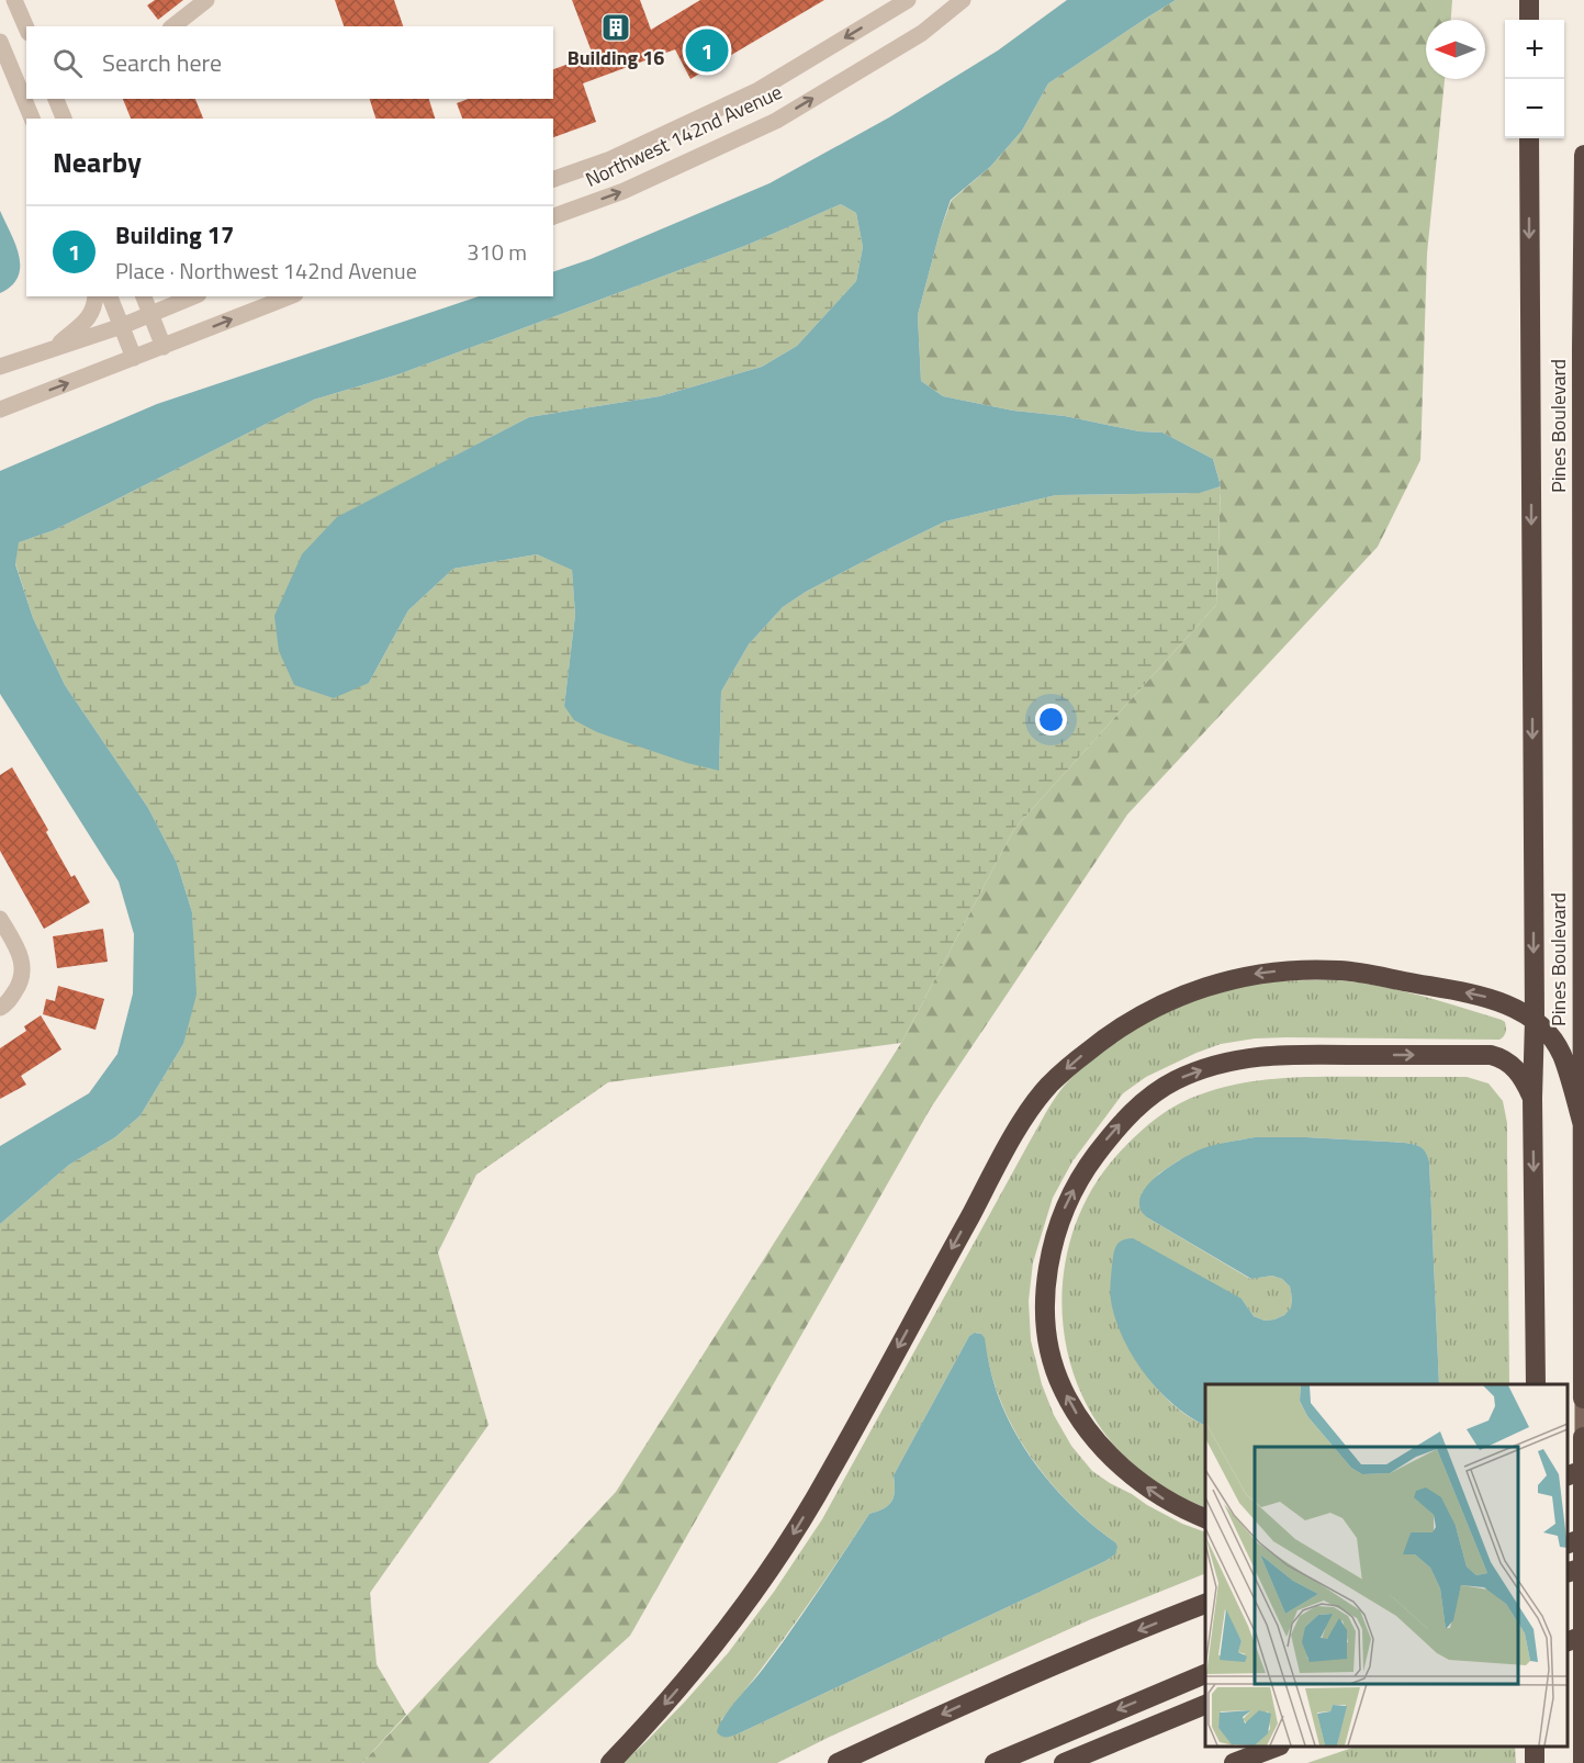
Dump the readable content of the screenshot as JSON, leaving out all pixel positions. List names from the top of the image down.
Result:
{
  "streets": {
    "highway": ["Pines Boulevard"],
    "street": ["Northwest 142nd Avenue"]
  },
  "places": {
    "building": ["Building 16"]
  },
  "north": "left",
  "page": {
    "map_buttons": ["+", "−"],
    "pins": "1",
    "search": "Search here",
    "heading": "Nearby",
    "list": [
      {
        "mark": "1",
        "name": "Building 17",
        "note": "Place · Northwest 142nd Avenue",
        "value": "310 m"
      }
    ]
  }
}
